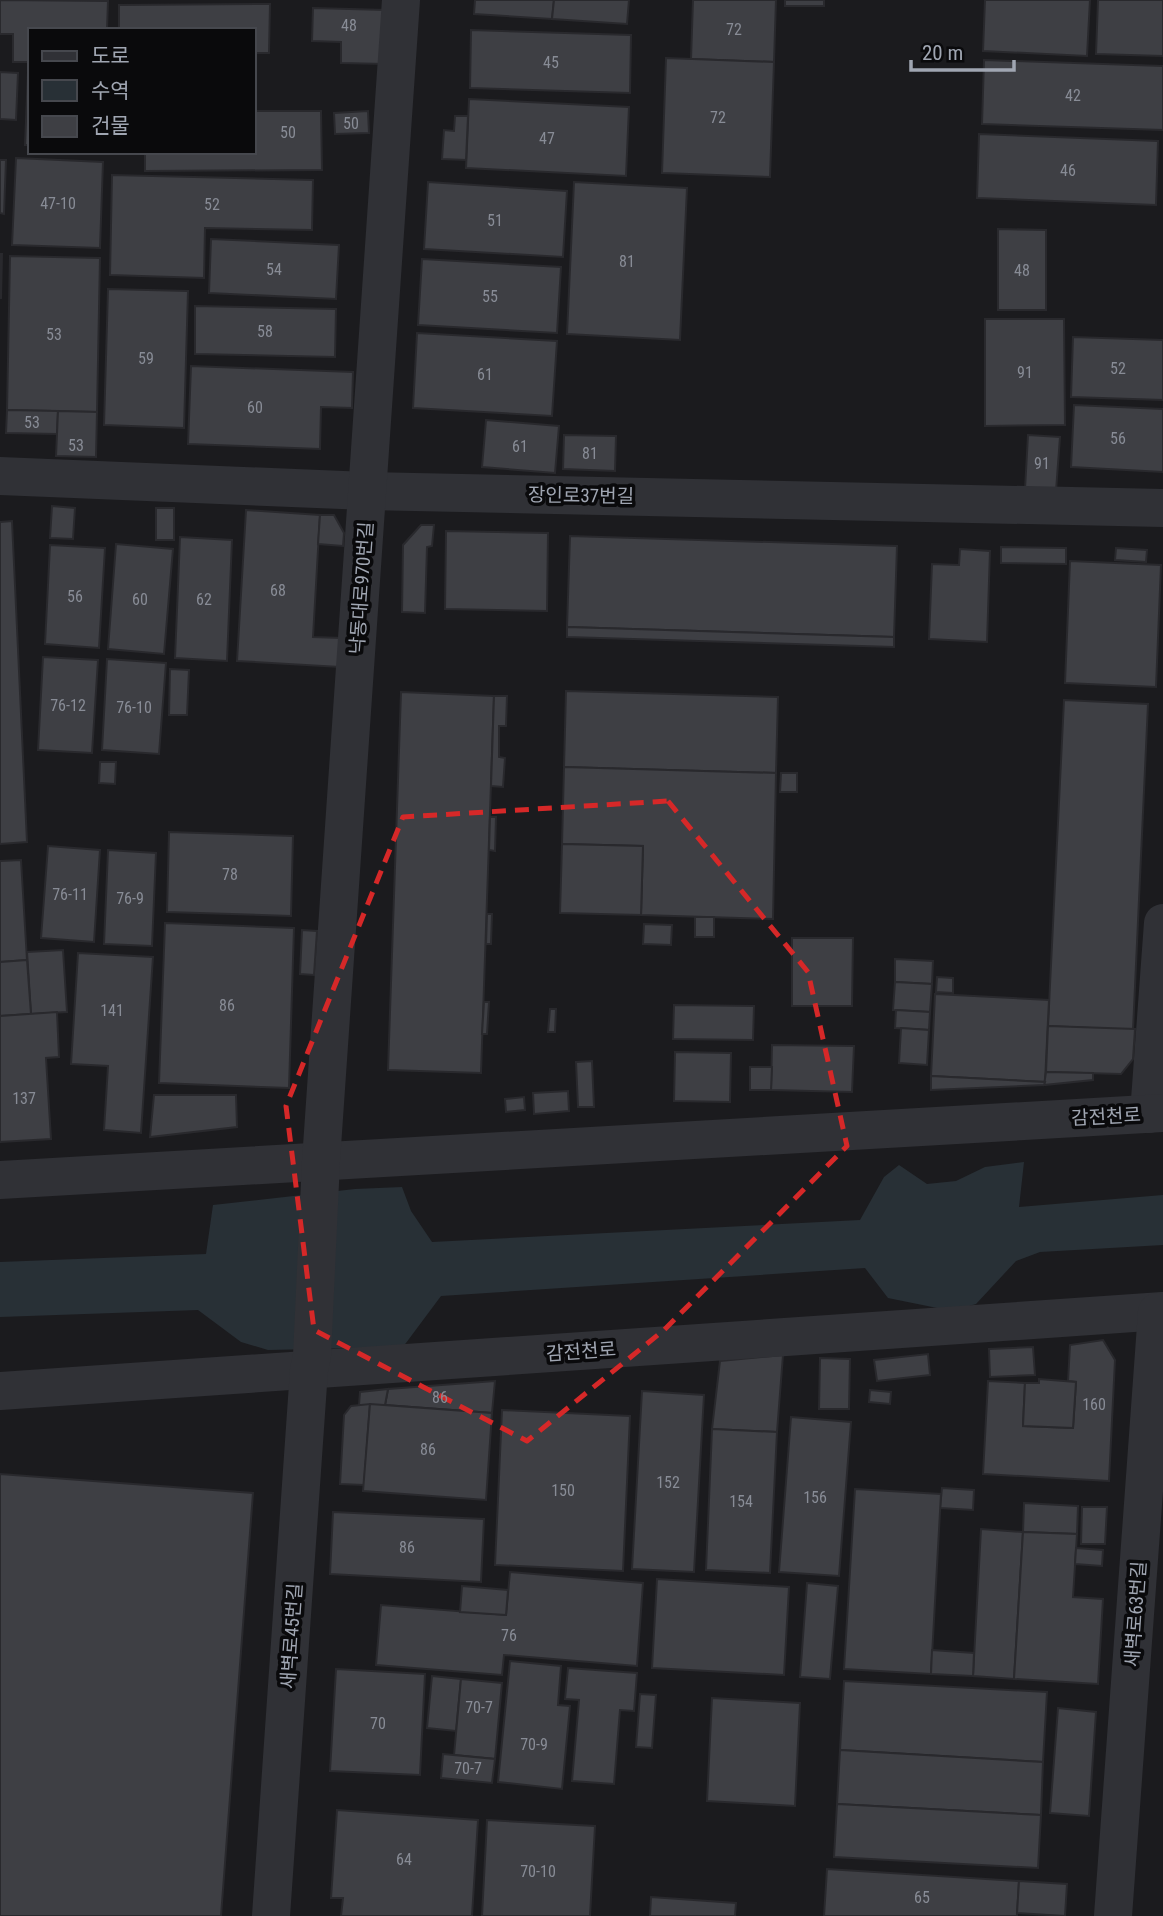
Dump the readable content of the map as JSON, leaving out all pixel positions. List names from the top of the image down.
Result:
{
  "streets": {
    "street": [
      "장인로37번길",
      "낙동대로970번길",
      "감전천로",
      "새벽로63번길",
      "새벽로45번길"
    ]
  },
  "crossings": [
    ["장인로37번길", "낙동대로970번길"],
    ["낙동대로970번길", "감전천로"],
    ["낙동대로970번길", "새벽로45번길"],
    ["감전천로", "새벽로63번길"],
    ["감전천로", "새벽로45번길"]
  ],
  "house_numbers": [
    "48",
    "72",
    "45",
    "42",
    "72",
    "50",
    "50",
    "47",
    "46",
    "47-10",
    "52",
    "51",
    "81",
    "54",
    "48",
    "55",
    "58",
    "53",
    "59",
    "52",
    "91",
    "61",
    "60",
    "53",
    "56",
    "53",
    "61",
    "81",
    "91",
    "68",
    "56",
    "60",
    "62",
    "76-12",
    "76-10",
    "78",
    "76-11",
    "76-9",
    "86",
    "141",
    "137",
    "86",
    "160",
    "86",
    "152",
    "150",
    "156",
    "154",
    "86",
    "76",
    "70-7",
    "70",
    "70-9",
    "70-7",
    "64",
    "70-10",
    "65"
  ],
  "legend": ["도로", "수역", "건물"],
  "scale_bar": "20 m"
}
